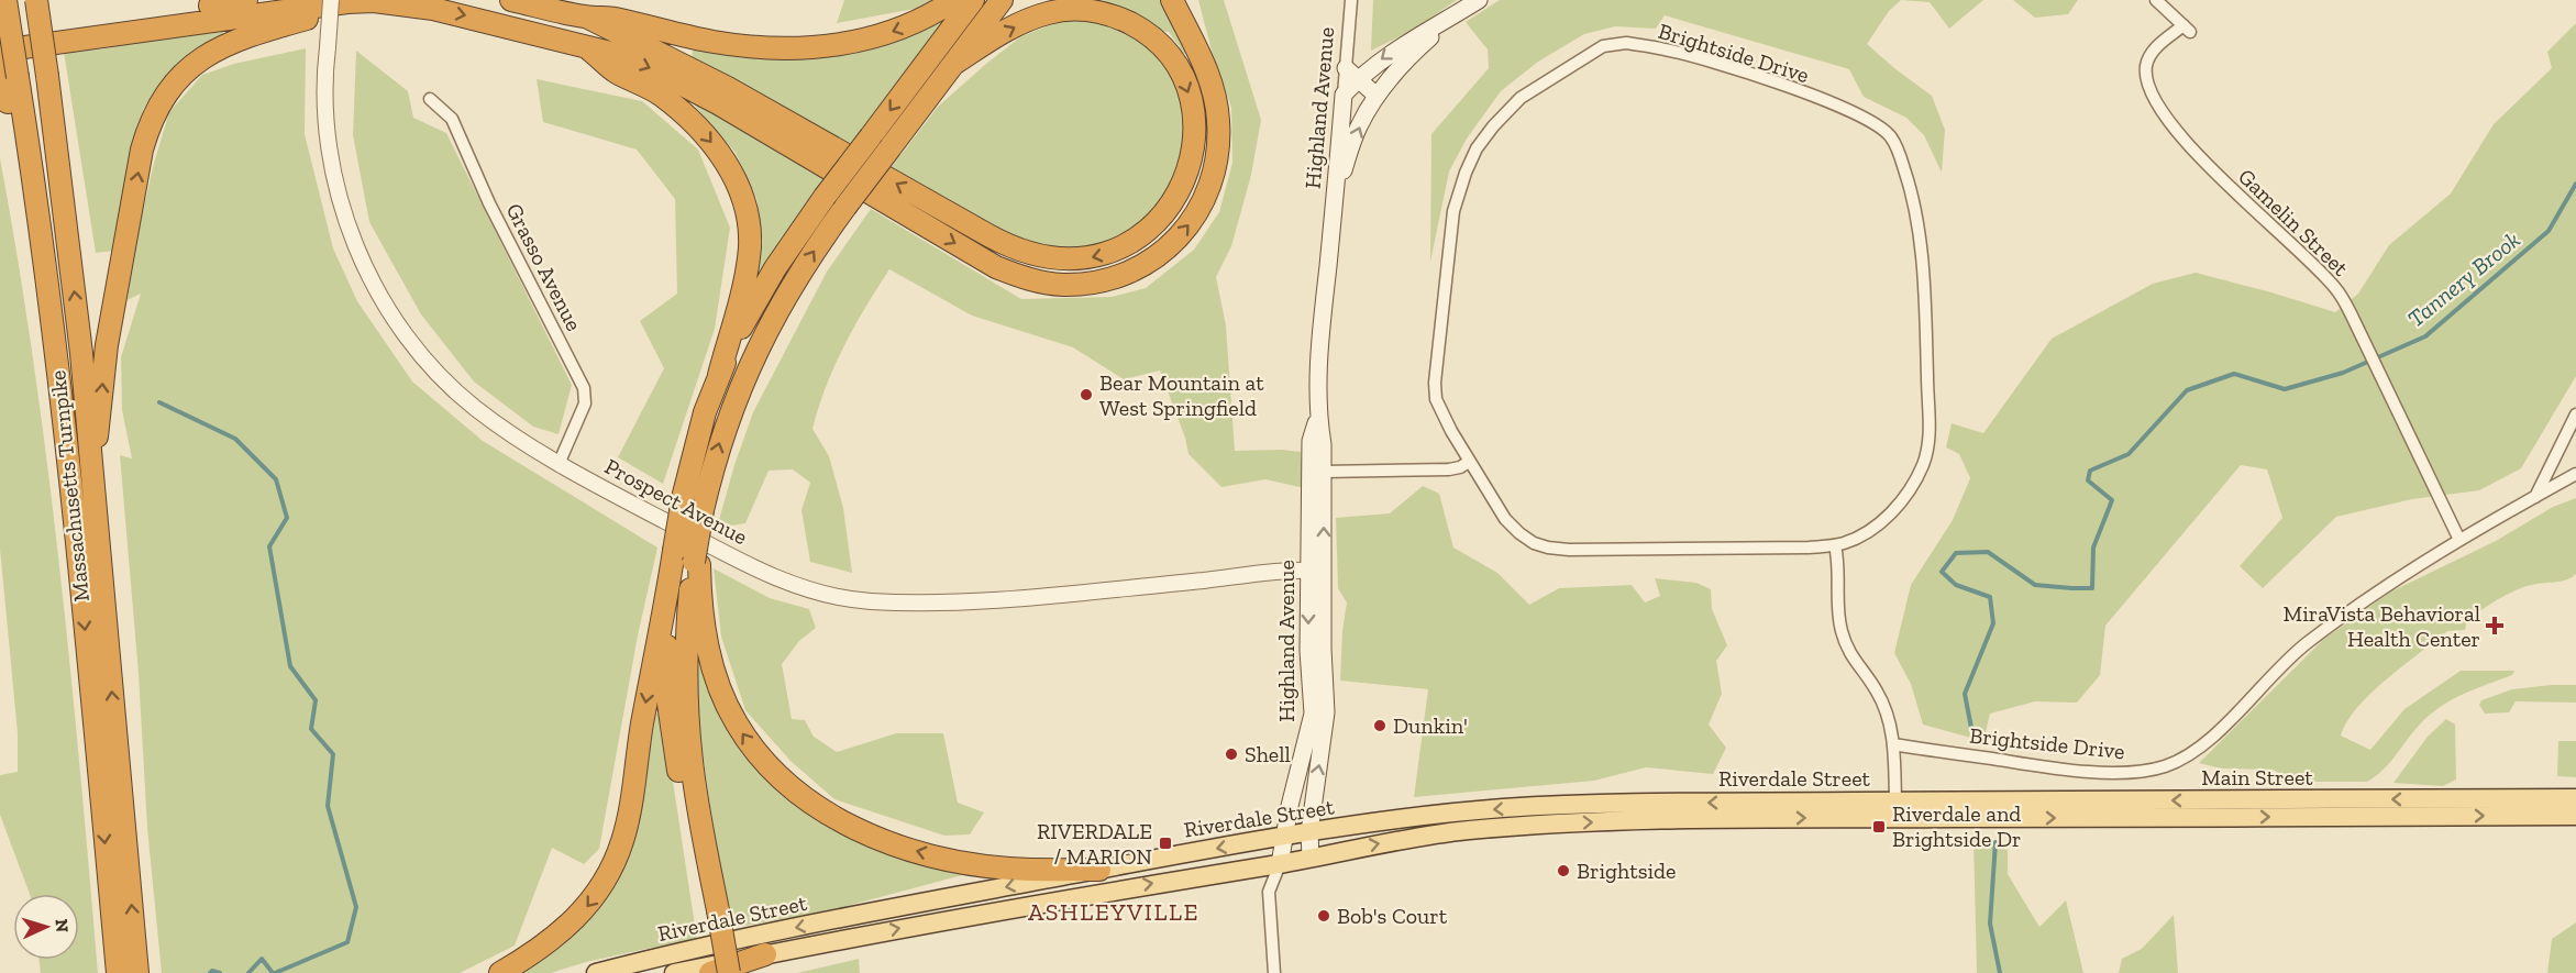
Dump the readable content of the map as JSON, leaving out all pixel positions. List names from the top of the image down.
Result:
{
  "streets": {
    "highway": ["Massachusetts Turnpike"],
    "main road": ["Highland Avenue", "Main Street", "Riverdale Street"],
    "street": [
      "Brightside Drive",
      "Gamelin Street",
      "Grasso Avenue",
      "Prospect Avenue"
    ]
  },
  "crossings": [
    ["Brightside Drive", "Gamelin Street"],
    ["Highland Avenue", "Prospect Avenue"],
    ["Highland Avenue", "Riverdale Street"],
    ["Grasso Avenue", "Prospect Avenue"],
    ["Main Street", "Riverdale Street"]
  ],
  "districts": ["ASHLEYVILLE"],
  "water": ["Tannery Brook"],
  "places": {
    "other": [
      "Bear Mountain at West Springfield",
      "Dunkin'",
      "Shell",
      "Brightside",
      "Bob's Court"
    ],
    "health": ["MiraVista Behavioral Health Center"],
    "transit": ["Riverdale and Brightside Dr", "RIVERDALE / MARION"]
  },
  "north": "right"
}
